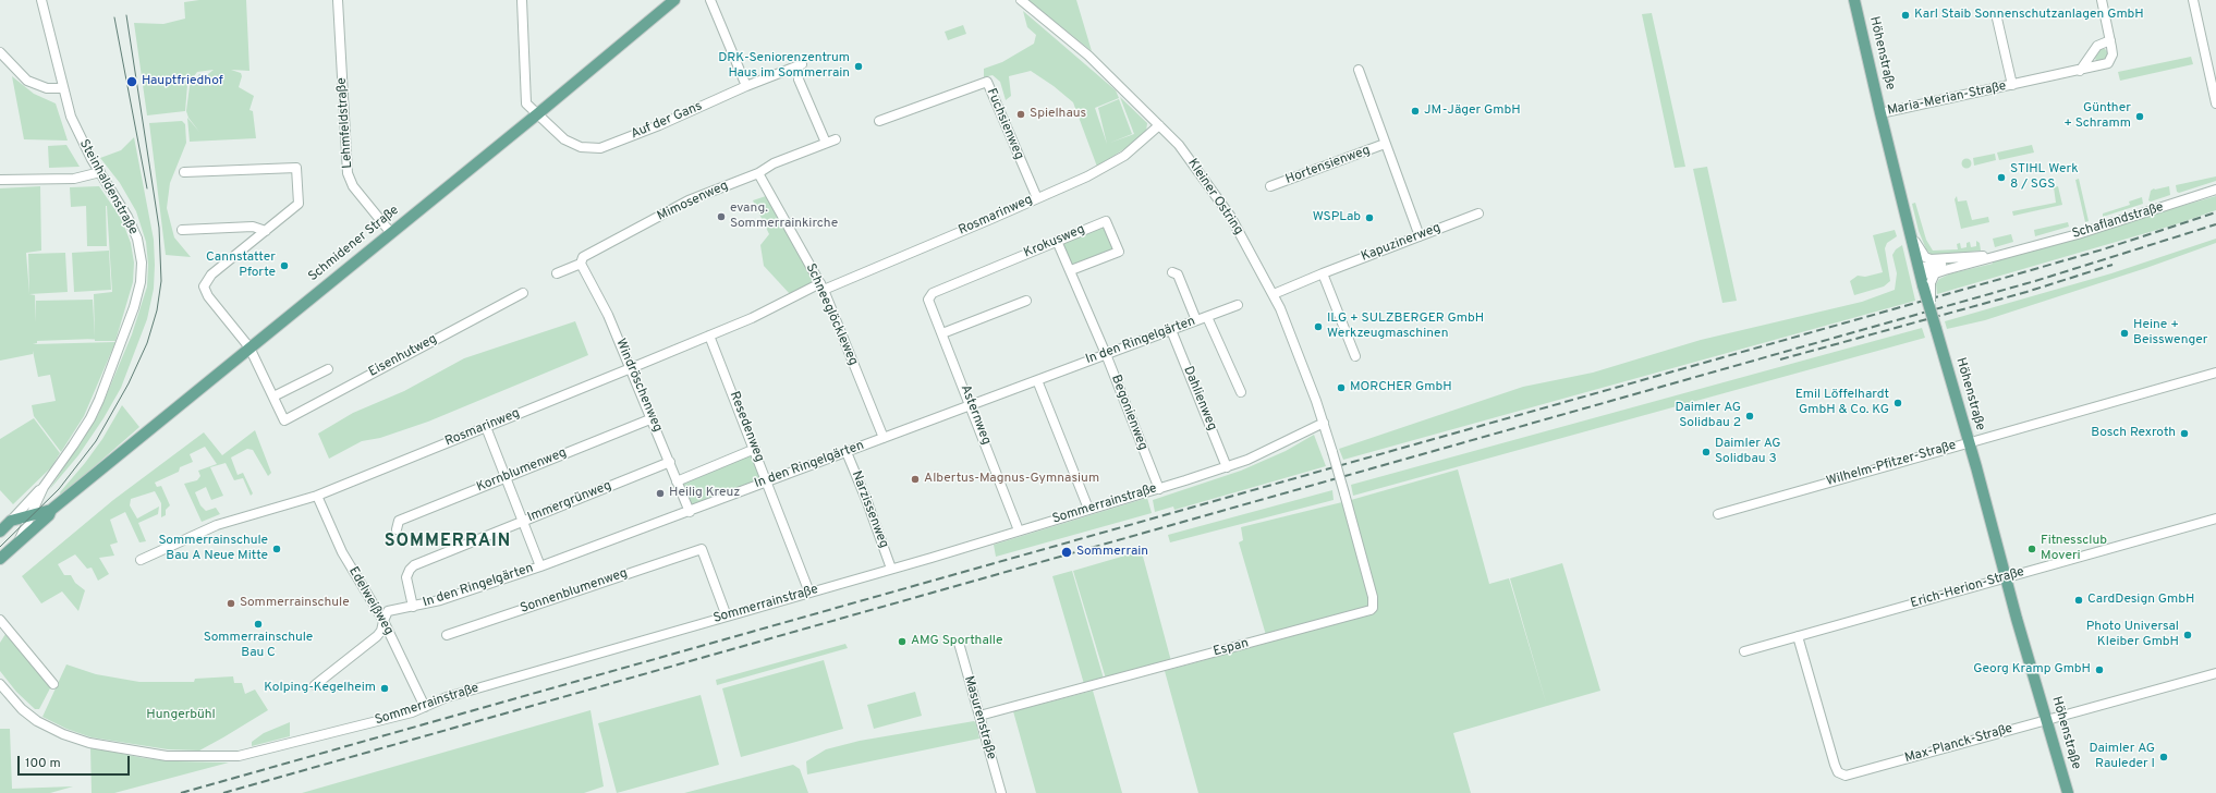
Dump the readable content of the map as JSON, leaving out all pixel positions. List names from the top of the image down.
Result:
{
  "streets": {
    "main road": ["Höhenstraße", "Schmidener Straße"],
    "street": [
      "Maria-Merian-Straße",
      "Auf der Gans",
      "Lehmfeldstraße",
      "Fuchsienweg",
      "Hortensienweg",
      "Steinhaldenstraße",
      "Kleiner Ostring",
      "Mimosenweg",
      "Rosmarinweg",
      "Schaflandstraße",
      "Krokusweg",
      "Kapuzinerweg",
      "Schneeglöckleweg",
      "In den Ringelgärten",
      "Eisenhutweg",
      "Windröschenweg",
      "Dahlienweg",
      "Begonienweg",
      "Asternweg",
      "Resedenweg",
      "Wilhelm-Pfitzer-Straße",
      "Kornblumenweg",
      "Immergrünweg",
      "Sommerrainstraße",
      "Narzissenweg",
      "Erich-Herion-Straße",
      "Sonnenblumenweg",
      "Edelweißweg",
      "Espan",
      "Masurenstraße",
      "Max-Planck-Straße"
    ]
  },
  "crossings": [
    ["Höhenstraße", "Maria-Merian-Straße"],
    ["Höhenstraße", "Schaflandstraße"],
    ["Höhenstraße", "Wilhelm-Pfitzer-Straße"],
    ["Höhenstraße", "Erich-Herion-Straße"],
    ["Höhenstraße", "Max-Planck-Straße"],
    ["Auf der Gans", "Schmidener Straße"],
    ["Lehmfeldstraße", "Schmidener Straße"],
    ["Fuchsienweg", "Rosmarinweg"],
    ["Hortensienweg", "Kapuzinerweg"],
    ["Steinhaldenstraße", "Schmidener Straße"],
    ["Kleiner Ostring", "Rosmarinweg"],
    ["Kleiner Ostring", "Kapuzinerweg"],
    ["Kleiner Ostring", "Sommerrainstraße"],
    ["Kleiner Ostring", "Espan"],
    ["Mimosenweg", "Schneeglöckleweg"],
    ["Mimosenweg", "Windröschenweg"],
    ["Rosmarinweg", "Schneeglöckleweg"],
    ["Rosmarinweg", "Windröschenweg"],
    ["Rosmarinweg", "Resedenweg"],
    ["Rosmarinweg", "Edelweißweg"],
    ["Krokusweg", "Begonienweg"],
    ["Krokusweg", "Asternweg"],
    ["Schneeglöckleweg", "In den Ringelgärten"],
    ["In den Ringelgärten", "Windröschenweg"],
    ["In den Ringelgärten", "Dahlienweg"],
    ["In den Ringelgärten", "Begonienweg"],
    ["In den Ringelgärten", "Asternweg"],
    ["In den Ringelgärten", "Resedenweg"],
    ["In den Ringelgärten", "Immergrünweg"],
    ["In den Ringelgärten", "Narzissenweg"],
    ["In den Ringelgärten", "Edelweißweg"],
    ["Windröschenweg", "Kornblumenweg"],
    ["Windröschenweg", "Immergrünweg"],
    ["Dahlienweg", "Sommerrainstraße"],
    ["Begonienweg", "Sommerrainstraße"],
    ["Asternweg", "Sommerrainstraße"],
    ["Resedenweg", "Sommerrainstraße"],
    ["Sommerrainstraße", "Narzissenweg"],
    ["Sommerrainstraße", "Sonnenblumenweg"],
    ["Sommerrainstraße", "Edelweißweg"],
    ["Erich-Herion-Straße", "Max-Planck-Straße"],
    ["Espan", "Masurenstraße"]
  ],
  "districts": ["SOMMERRAIN"],
  "parks": ["Hungerbühl"],
  "places": [
    "Karl Staib Sonnenschutzanlagen GmbH",
    "DRK-Seniorenzentrum Haus im Sommerrain",
    "Hauptfriedhof",
    "JM-Jäger GmbH",
    "Spielhaus",
    "Günther + Schramm",
    "STIHL Werk 8 / SGS",
    "evang. Sommerrainkirche",
    "WSPLab",
    "Cannstatter Pforte",
    "ILG + SULZBERGER GmbH Werkzeugmaschinen",
    "Heine + Beisswenger",
    "MORCHER GmbH",
    "Emil Löffelhardt GmbH & Co. KG",
    "Daimler AG Solidbau 2",
    "Bosch Rexroth",
    "Daimler AG Solidbau 3",
    "Albertus-Magnus-Gymnasium",
    "Heilig Kreuz",
    "Sommerrainschule Bau A Neue Mitte",
    "Fitnessclub Moveri",
    "Sommerrain",
    "CardDesign GmbH",
    "Sommerrainschule",
    "Sommerrainschule Bau C",
    "Photo Universal Kleiber GmbH",
    "AMG Sporthalle",
    "Georg Kramp GmbH",
    "Kolping-Kegelheim",
    "Daimler AG Rauleder I"
  ],
  "scale_bar": "100 m"
}
